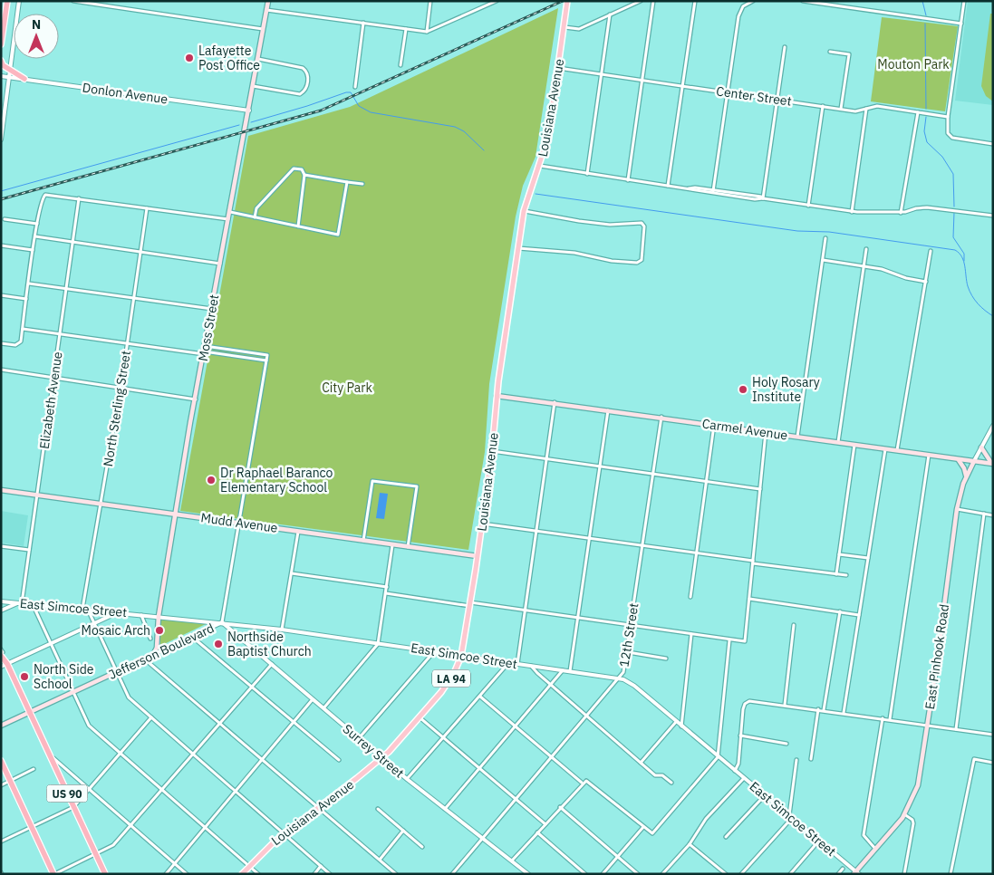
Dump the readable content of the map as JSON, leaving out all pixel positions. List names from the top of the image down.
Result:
{
  "streets": {
    "highway": ["US 90"],
    "main road": [
      "Louisiana Avenue",
      "Moss Street",
      "Carmel Avenue",
      "Mudd Avenue",
      "Jefferson Boulevard",
      "East Pinhook Road",
      "LA 94"
    ],
    "street": [
      "Donlon Avenue",
      "Center Street",
      "Elizabeth Avenue",
      "North Sterling Street",
      "East Simcoe Street",
      "12th Street",
      "Surrey Street"
    ]
  },
  "crossings": [
    ["Donlon Avenue", "Moss Street"],
    ["Center Street", "Louisiana Avenue"],
    ["Louisiana Avenue", "Carmel Avenue"],
    ["Louisiana Avenue", "Mudd Avenue"],
    ["Louisiana Avenue", "East Simcoe Street"],
    ["Louisiana Avenue", "Surrey Street"],
    ["Moss Street", "Mudd Avenue"],
    ["Moss Street", "East Simcoe Street"],
    ["Moss Street", "Jefferson Boulevard"],
    ["Elizabeth Avenue", "Mudd Avenue"],
    ["Elizabeth Avenue", "East Simcoe Street"],
    ["North Sterling Street", "Mudd Avenue"],
    ["North Sterling Street", "East Simcoe Street"],
    ["Carmel Avenue", "12th Street"],
    ["Carmel Avenue", "East Pinhook Road"],
    ["East Simcoe Street", "12th Street"],
    ["East Simcoe Street", "Jefferson Boulevard"],
    ["East Simcoe Street", "East Pinhook Road"],
    ["East Simcoe Street", "Surrey Street"],
    ["12th Street", "Surrey Street"],
    ["Jefferson Boulevard", "Surrey Street"],
    ["Jefferson Boulevard", "US 90"]
  ],
  "parks": ["Mouton Park", "City Park"],
  "places": [
    "Lafayette Post Office",
    "Holy Rosary Institute",
    "Dr Raphael Baranco Elementary School",
    "Mosaic Arch",
    "Northside Baptist Church",
    "North Side School"
  ],
  "north": "top"
}
